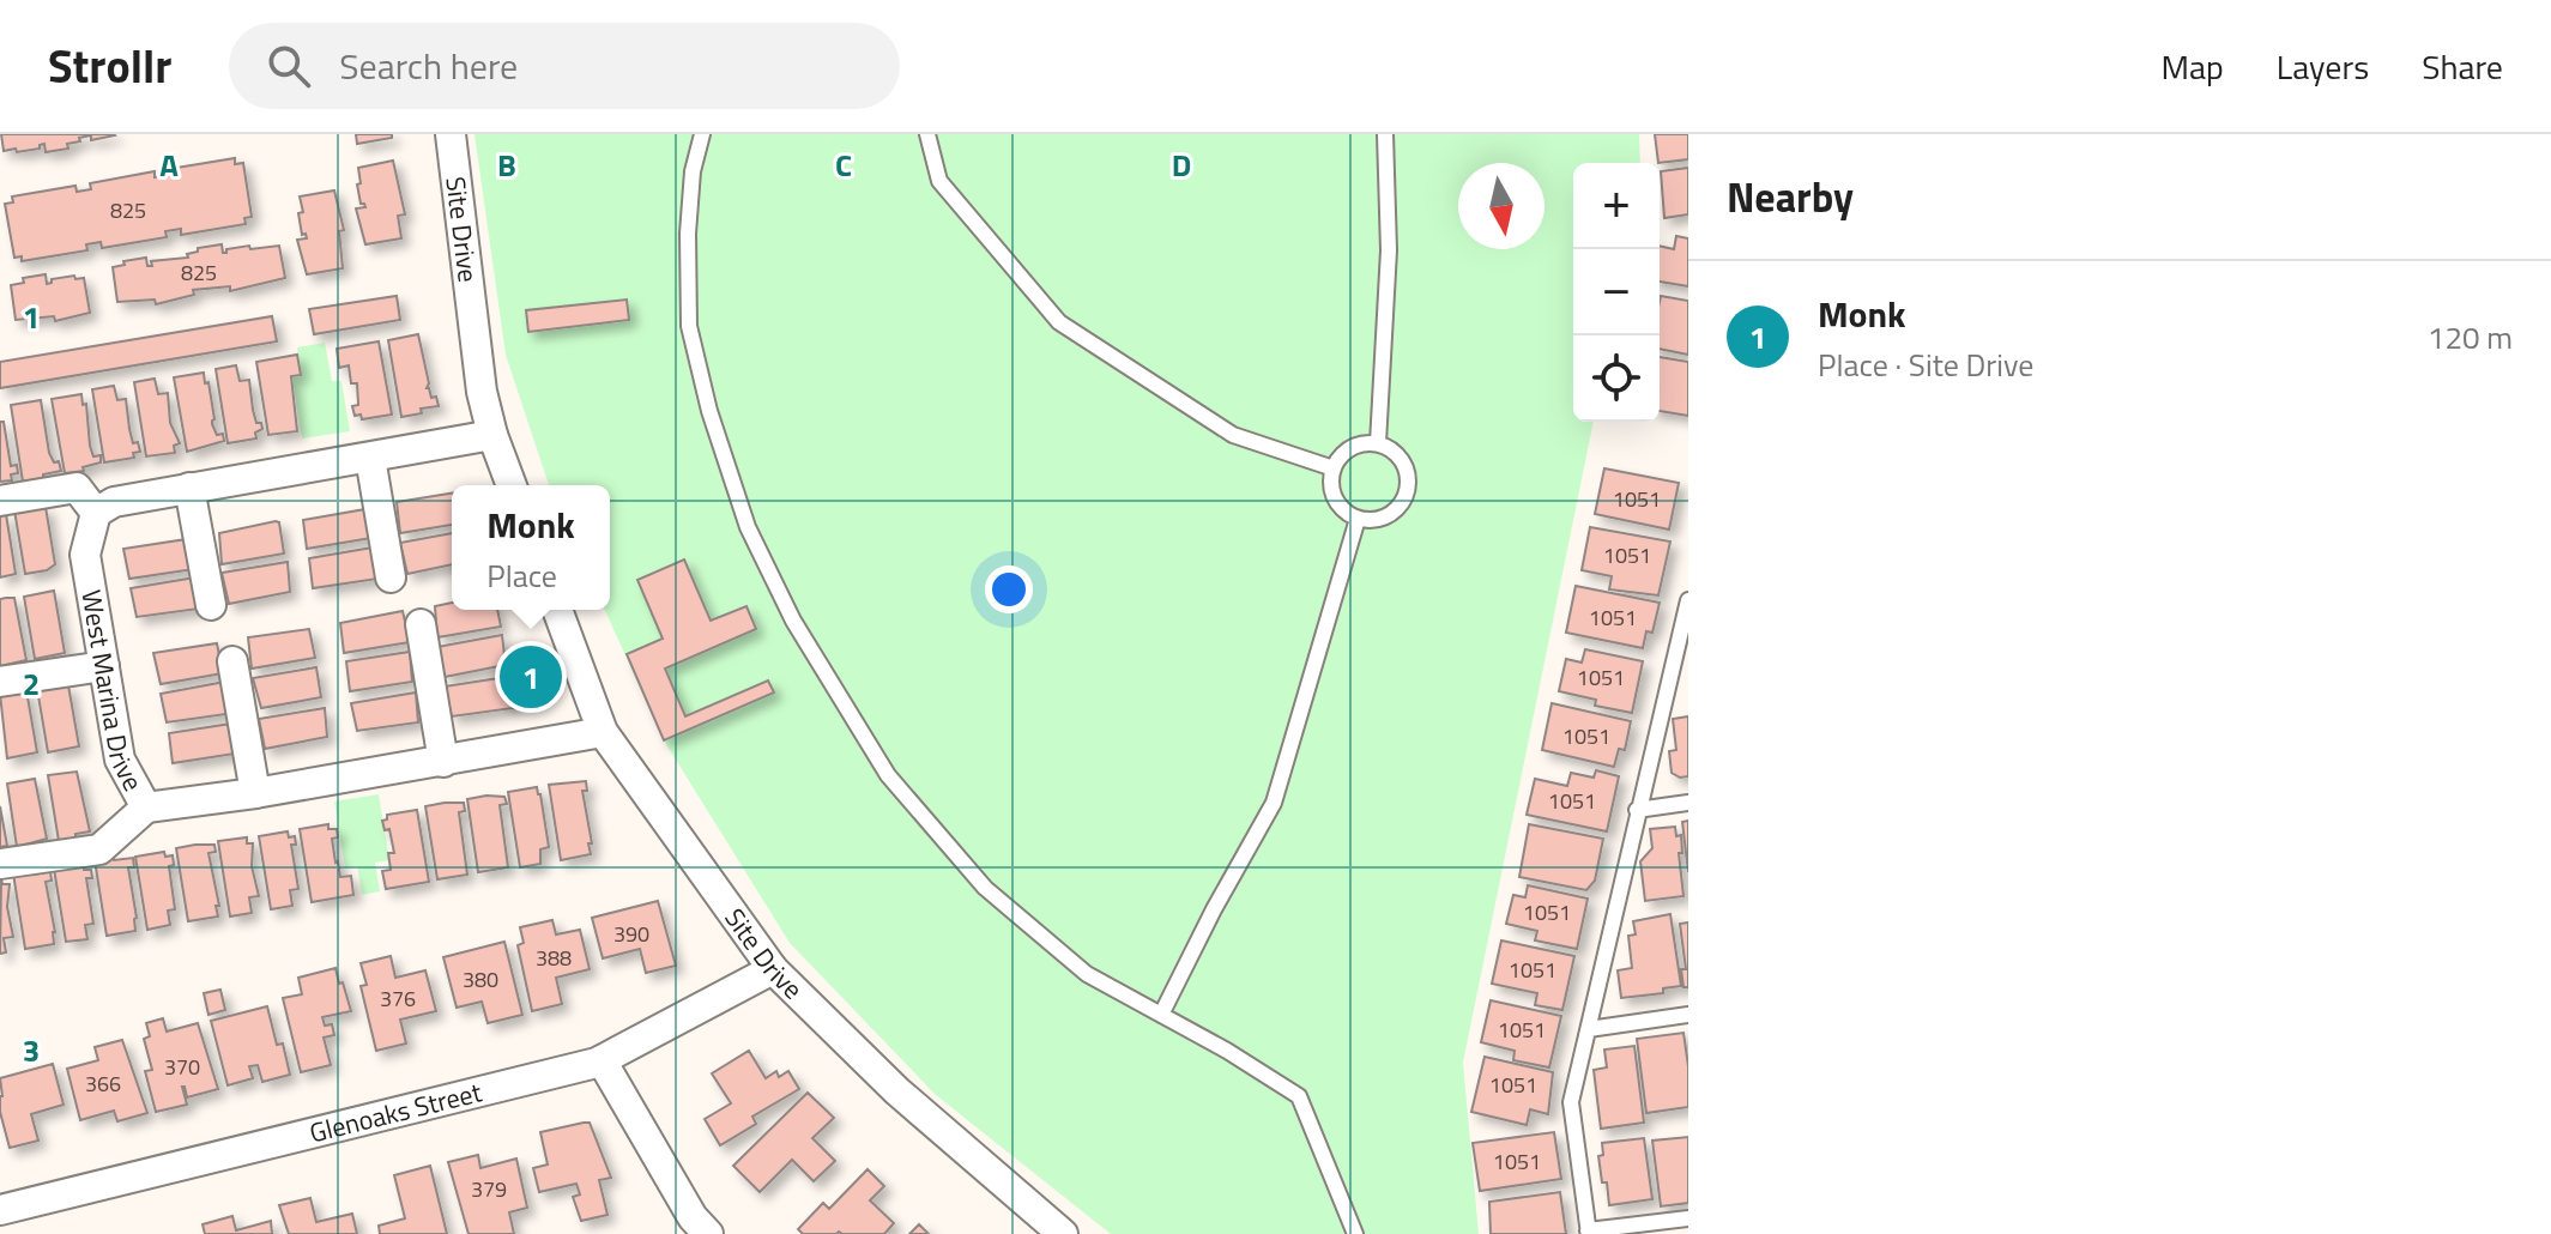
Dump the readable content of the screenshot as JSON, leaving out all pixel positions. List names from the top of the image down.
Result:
{
  "streets": {
    "street": ["Site Drive", "West Marina Drive", "Glenoaks Street"]
  },
  "crossings": [
    ["Site Drive", "West Marina Drive"],
    ["Site Drive", "Glenoaks Street"]
  ],
  "house_numbers": [
    "825",
    "825",
    "1051",
    "1051",
    "1051",
    "1051",
    "1051",
    "1051",
    "1051",
    "390",
    "388",
    "1051",
    "380",
    "376",
    "1051",
    "370",
    "366",
    "1051",
    "1051",
    "379"
  ],
  "north": "bottom",
  "page": {
    "header": "Strollr",
    "search": "Search here",
    "nav": ["Map", "Layers", "Share"],
    "heading": "Nearby",
    "map_buttons": ["+", "−"],
    "list": [
      {
        "mark": "1",
        "name": "Monk",
        "note": "Place · Site Drive",
        "value": "120 m"
      }
    ],
    "popup": ["Monk", "Place"],
    "pins": "1"
  },
  "grid": {
    "columns": [
      "A",
      "B",
      "C",
      "D"
    ],
    "rows": ["1", "2", "3"]
  }
}
